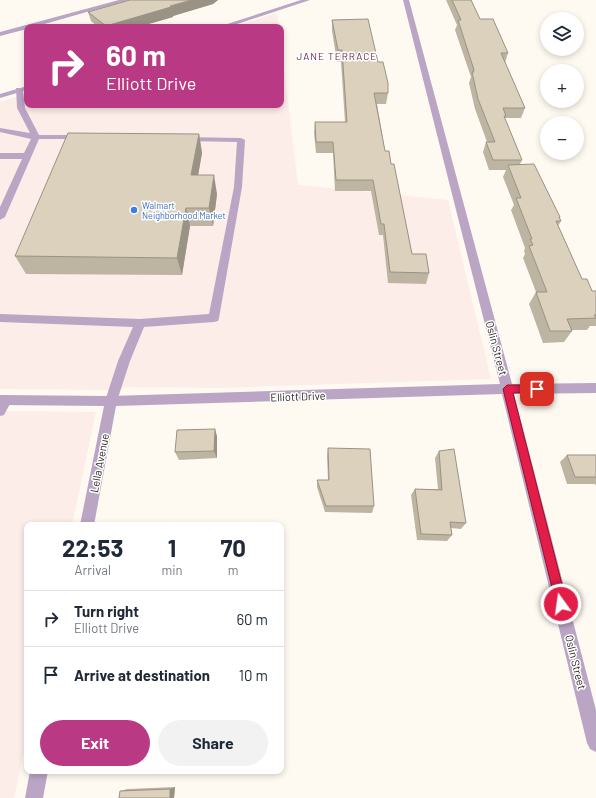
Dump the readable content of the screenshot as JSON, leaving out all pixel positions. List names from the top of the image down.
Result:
{
  "streets": {
    "street": ["Oslin Street", "Elliott Drive", "Lella Avenue"]
  },
  "crossings": [
    ["Oslin Street", "Elliott Drive"],
    ["Elliott Drive", "Lella Avenue"]
  ],
  "districts": ["JANE TERRACE"],
  "places": ["Walmart Neighborhood Market"],
  "page": {
    "map_buttons": ["+", "−"],
    "turn": ["60 m", "Elliott Drive"],
    "eta": [
      "22:53",
      "Arrival",
      "1",
      "min",
      "70",
      "m"
    ],
    "list": [
      {
        "name": "Turn right",
        "note": "Elliott Drive",
        "value": "60 m"
      },
      {
        "name": "Arrive at destination",
        "value": "10 m"
      }
    ],
    "buttons": ["Exit", "Share"]
  }
}
